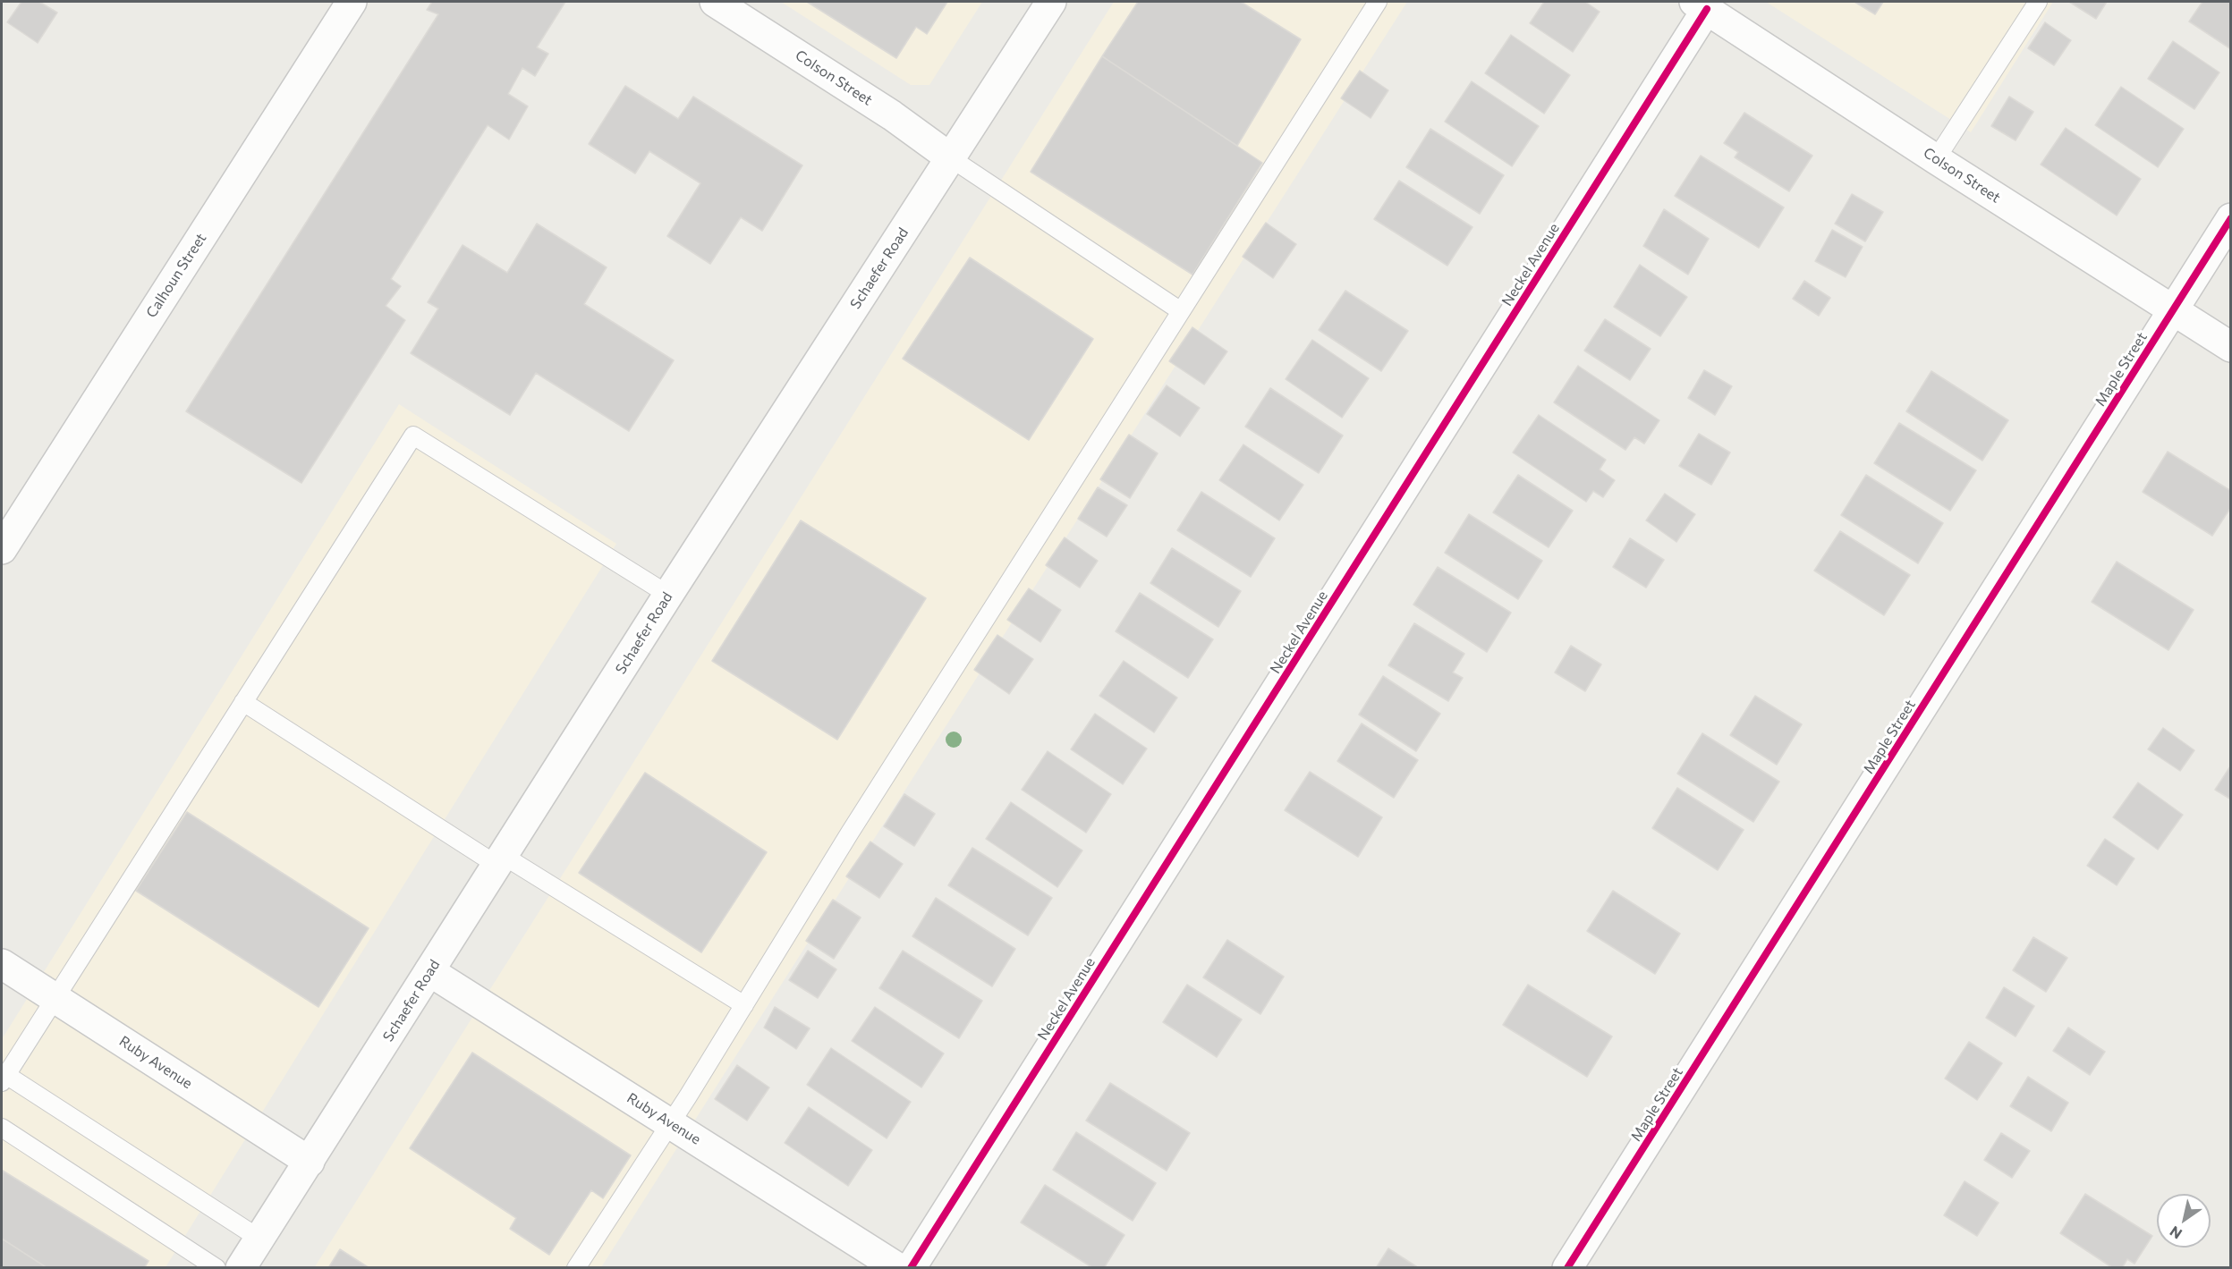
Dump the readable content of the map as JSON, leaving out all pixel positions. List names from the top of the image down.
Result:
{
  "streets": {
    "street": [
      "Colson Street",
      "Neckel Avenue",
      "Schaefer Road",
      "Calhoun Street",
      "Maple Street",
      "Ruby Avenue"
    ]
  },
  "crossings": [
    ["Colson Street", "Neckel Avenue"],
    ["Colson Street", "Schaefer Road"],
    ["Colson Street", "Maple Street"],
    ["Schaefer Road", "Ruby Avenue"]
  ],
  "north": "bottom left"
}
